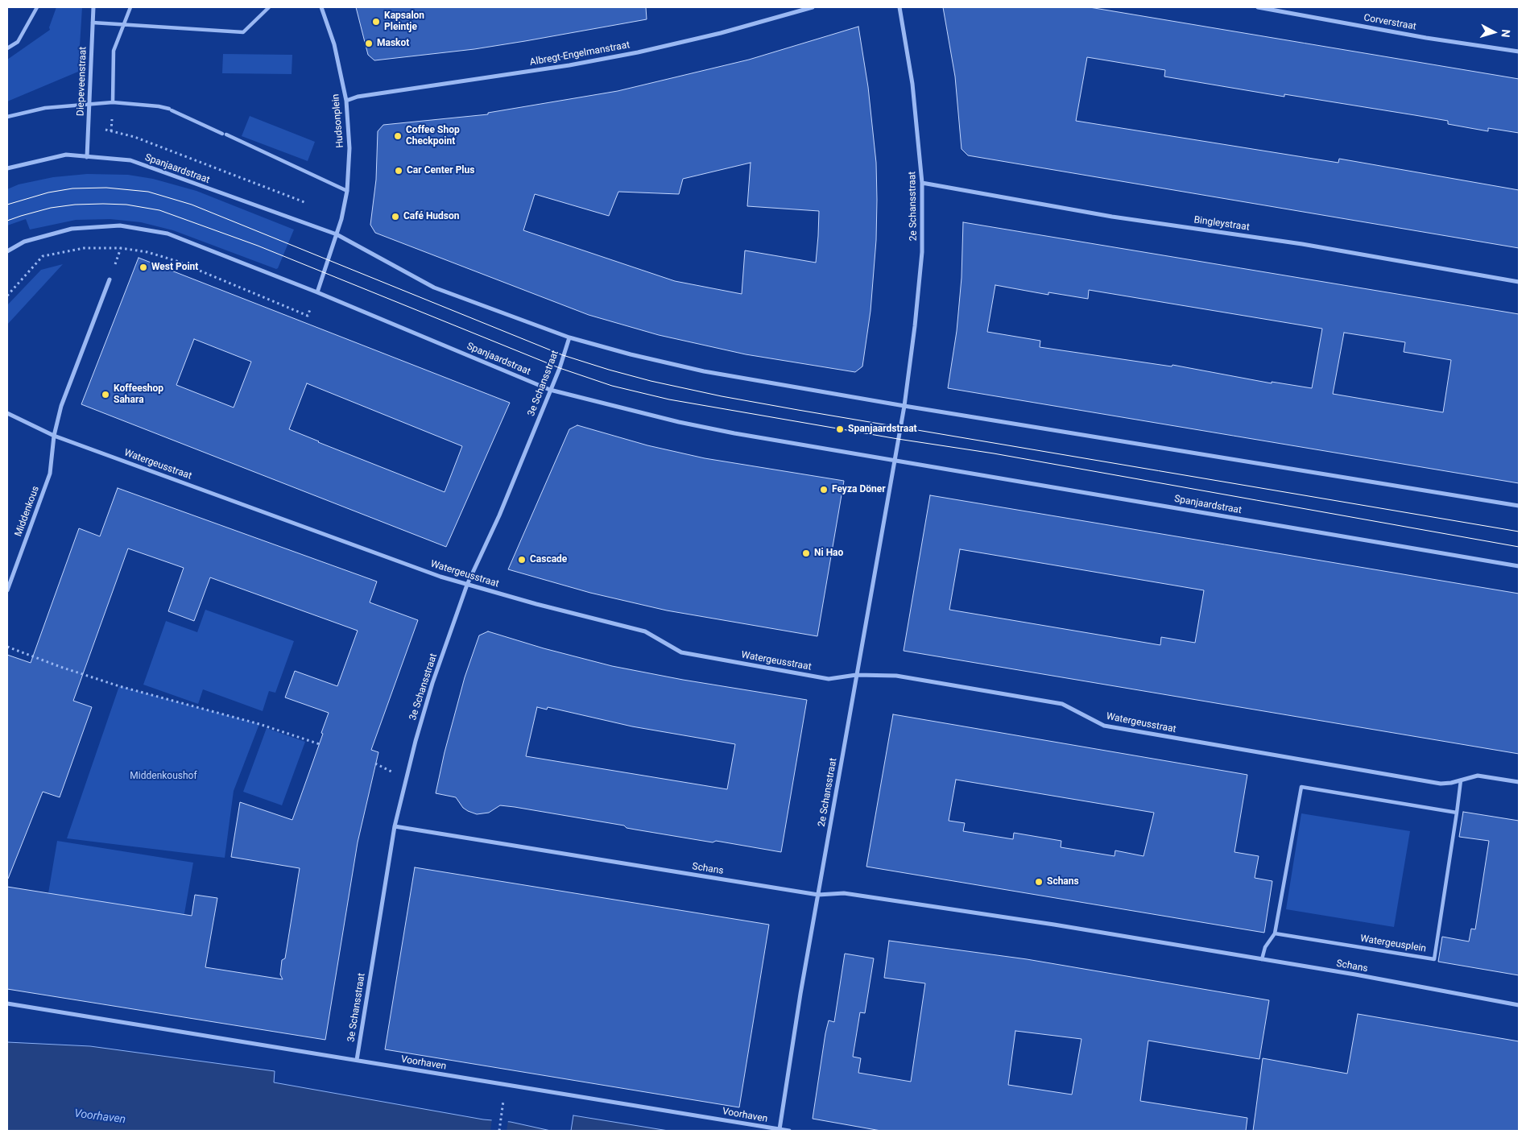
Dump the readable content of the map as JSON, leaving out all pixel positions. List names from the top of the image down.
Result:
{
  "streets": {
    "street": [
      "Corverstraat",
      "Albregt-Engelmanstraat",
      "Diepeveenstraat",
      "Hudsonplein",
      "Spanjaardstraat",
      "2e Schansstraat",
      "Bingleystraat",
      "3e Schansstraat",
      "Watergeusstraat",
      "Middenkous",
      "Schans",
      "Watergeusplein",
      "Voorhaven"
    ]
  },
  "crossings": [
    ["Albregt-Engelmanstraat", "Hudsonplein"],
    ["Diepeveenstraat", "Spanjaardstraat"],
    ["Hudsonplein", "Spanjaardstraat"],
    ["Spanjaardstraat", "2e Schansstraat"],
    ["Spanjaardstraat", "3e Schansstraat"],
    ["2e Schansstraat", "Bingleystraat"],
    ["2e Schansstraat", "Watergeusstraat"],
    ["2e Schansstraat", "Schans"],
    ["2e Schansstraat", "Voorhaven"],
    ["3e Schansstraat", "Watergeusstraat"],
    ["3e Schansstraat", "Schans"],
    ["3e Schansstraat", "Voorhaven"],
    ["Watergeusstraat", "Middenkous"],
    ["Watergeusstraat", "Watergeusplein"]
  ],
  "water": ["Voorhaven"],
  "parks": ["Middenkoushof"],
  "places": [
    "Kapsalon Pleintje",
    "Maskot",
    "Coffee Shop Checkpoint",
    "Car Center Plus",
    "Café Hudson",
    "West Point",
    "Koffeeshop Sahara",
    "Spanjaardstraat",
    "Feyza Döner",
    "Ni Hao",
    "Cascade",
    "Schans"
  ],
  "north": "right"
}
